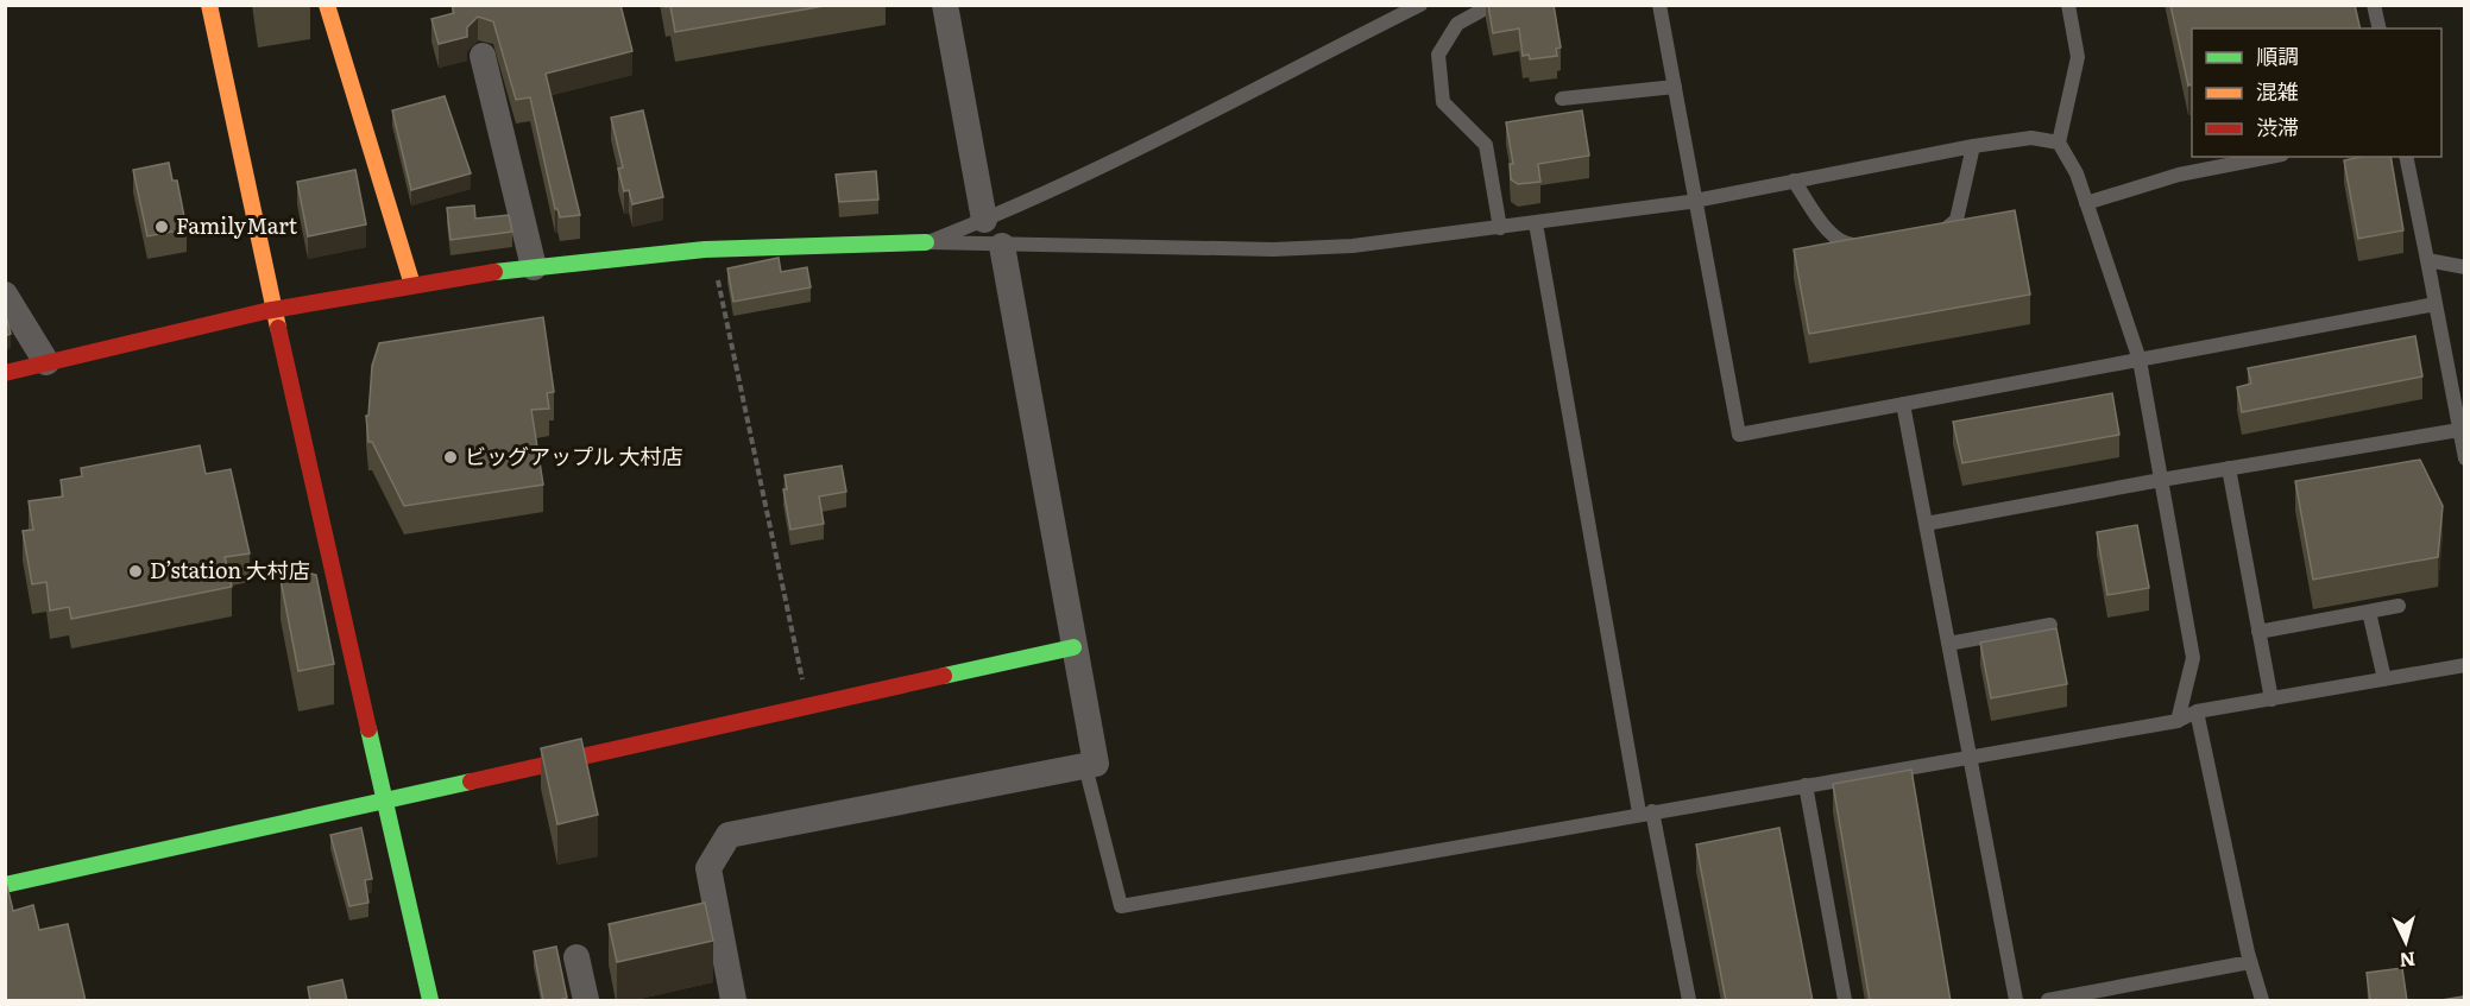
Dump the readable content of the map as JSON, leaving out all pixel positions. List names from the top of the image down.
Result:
{
  "places": ["FamilyMart", "ビッグアップル 大村店", "D’station 大村店"],
  "legend": ["順調", "混雑", "渋滞"],
  "north": "bottom"
}
